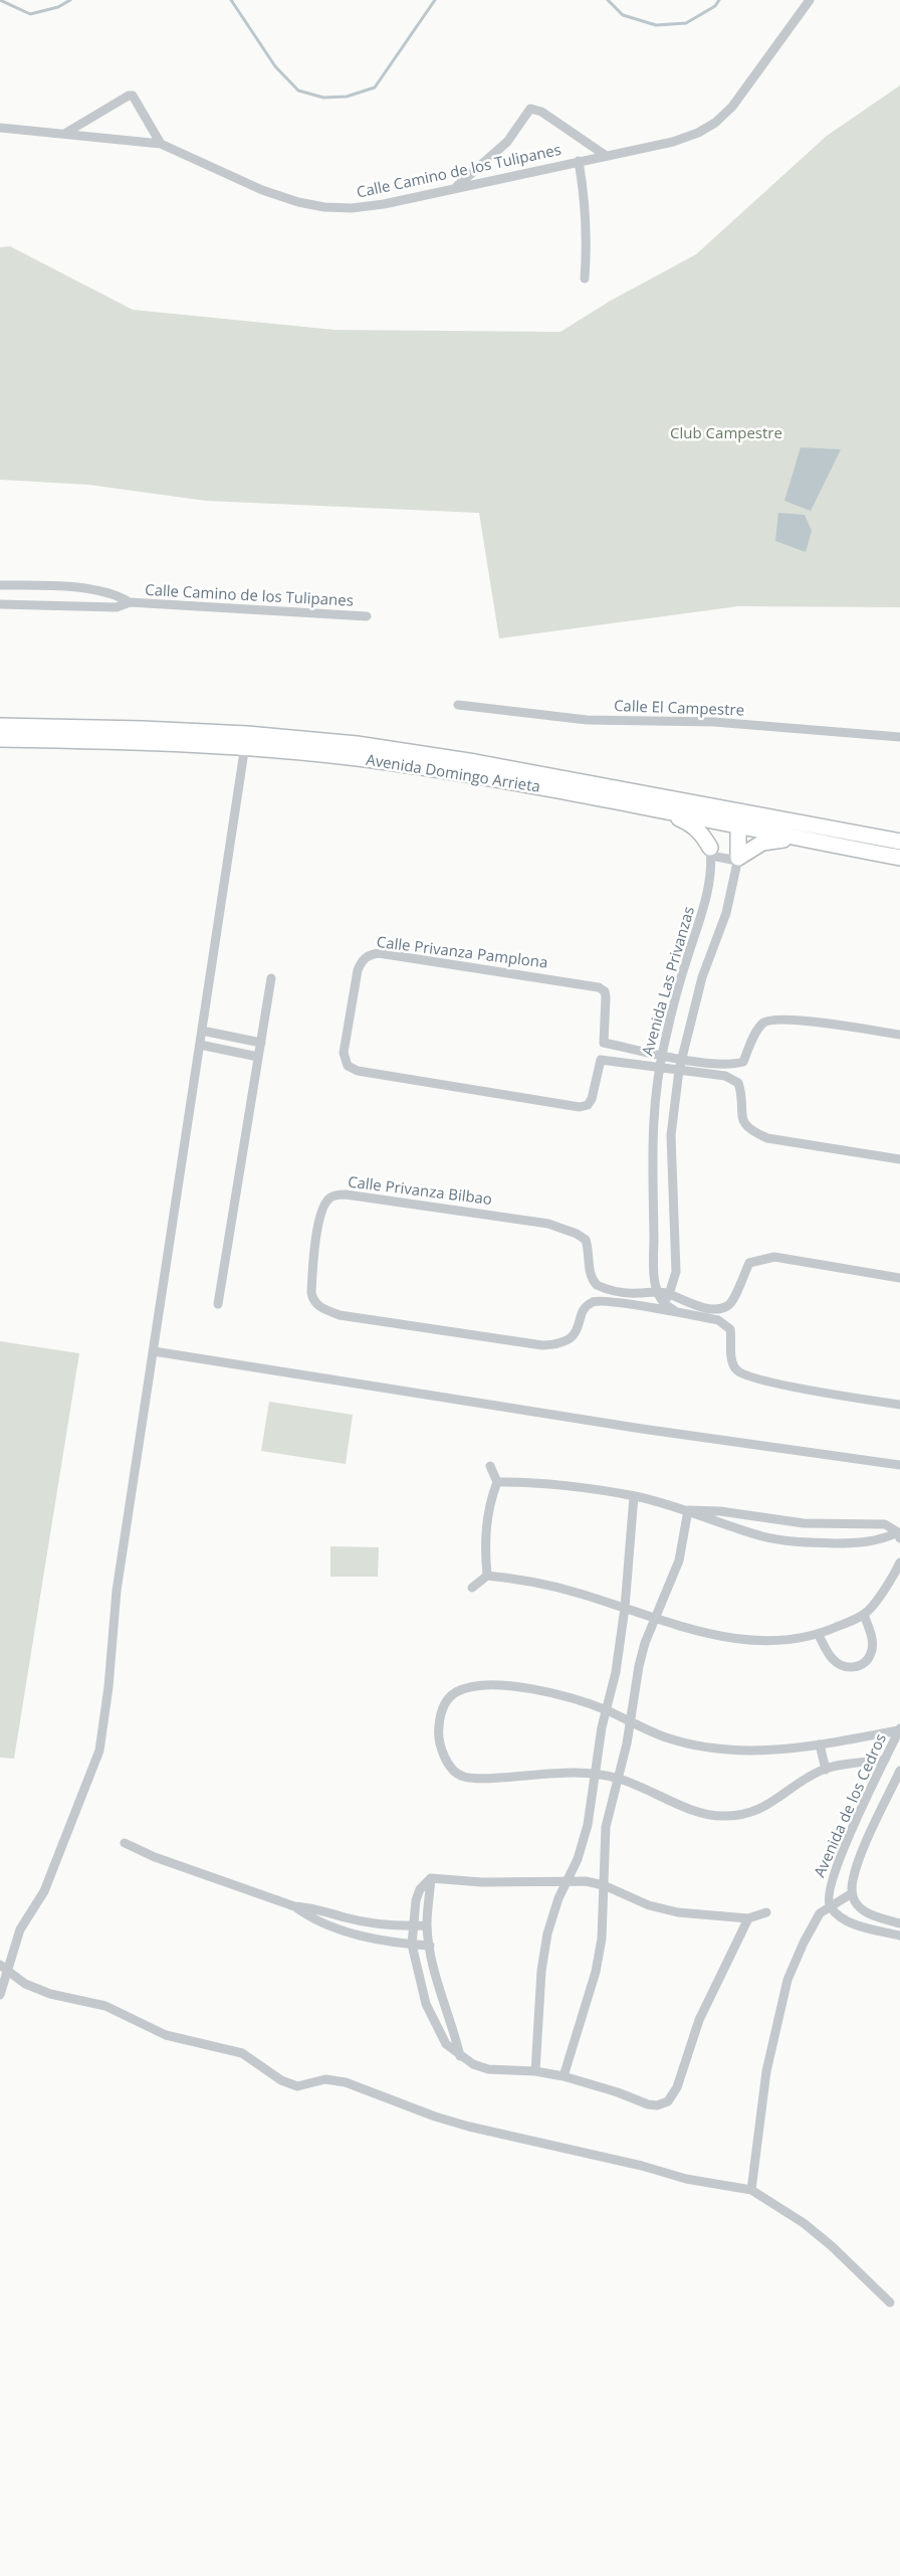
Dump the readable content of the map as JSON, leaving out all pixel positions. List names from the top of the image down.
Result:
{
  "streets": {
    "main road": ["Avenida Domingo Arrieta"],
    "street": [
      "Calle Camino de los Tulipanes",
      "Calle El Campestre",
      "Calle Privanza Pamplona",
      "Avenida Las Privanzas",
      "Calle Privanza Bilbao",
      "Avenida de los Cedros"
    ]
  },
  "crossings": [
    ["Calle Privanza Pamplona", "Avenida Las Privanzas"],
    ["Avenida Las Privanzas", "Calle Privanza Bilbao"]
  ],
  "parks": ["Club Campestre"]
}
